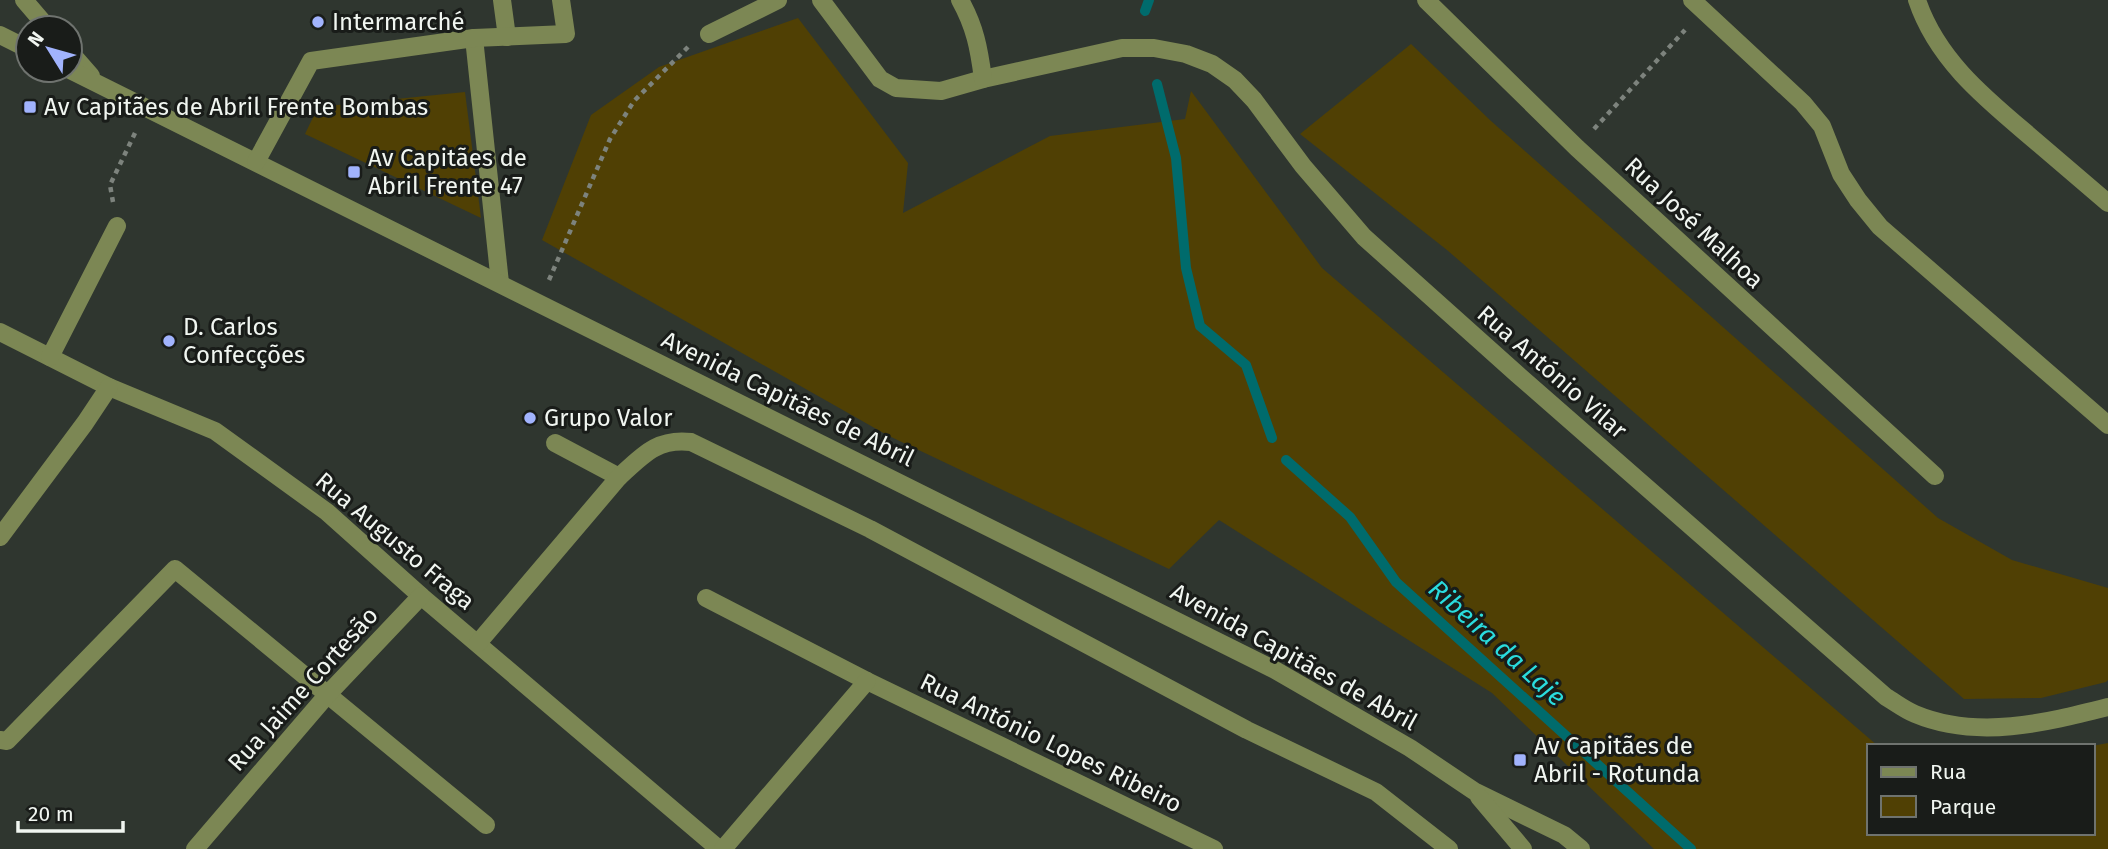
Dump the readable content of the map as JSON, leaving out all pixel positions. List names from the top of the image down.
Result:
{
  "streets": {
    "street": [
      "Rua José Malhoa",
      "Rua António Vilar",
      "Avenida Capitães de Abril",
      "Rua Augusto Fraga",
      "Rua Jaime Cortesão",
      "Rua António Lopes Ribeiro"
    ]
  },
  "crossings": [
    ["Rua Augusto Fraga", "Rua Jaime Cortesão"]
  ],
  "water": ["Ribeira da Laje"],
  "places": {
    "other": ["Intermarché", "D. Carlos Confecções", "Grupo Valor"],
    "transit": ["Av Capitães de Abril Frente Bombas", "Av Capitães de Abril Frente 47", "Av Capitães de Abril - Rotunda"]
  },
  "legend": ["Rua", "Parque"],
  "scale_bar": "20 m",
  "north": "top left"
}
